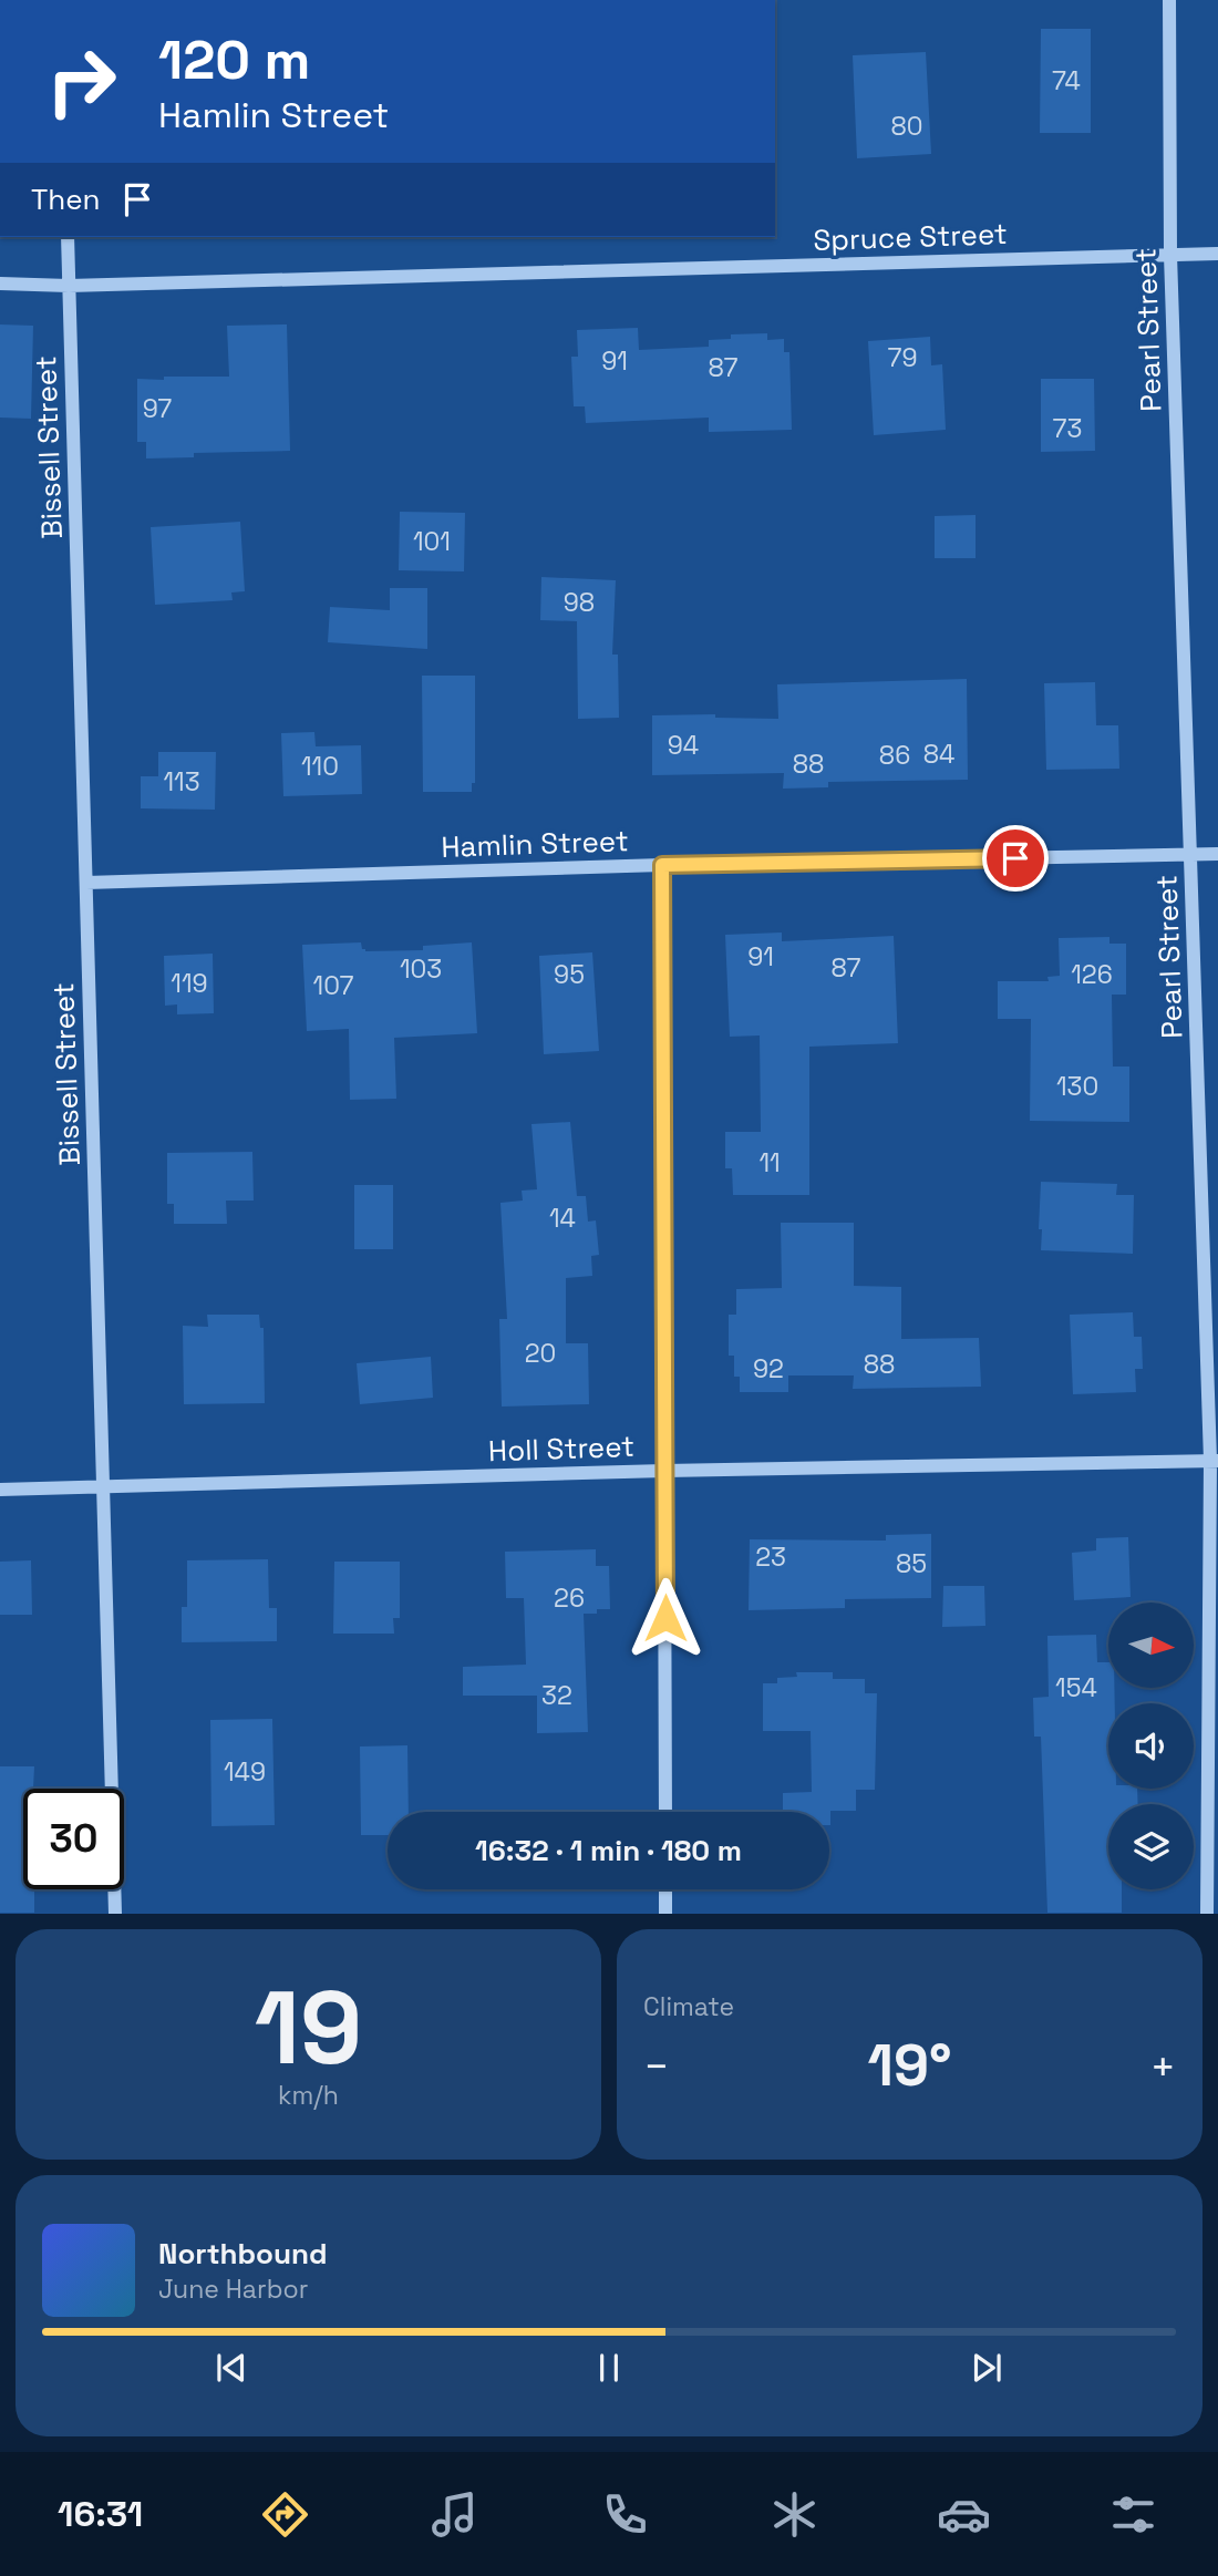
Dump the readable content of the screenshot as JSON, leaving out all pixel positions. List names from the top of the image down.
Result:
{
  "streets": {
    "street": [
      "Spruce Street",
      "Pearl Street",
      "Bissell Street",
      "Hamlin Street",
      "Holl Street"
    ]
  },
  "crossings": [
    ["Spruce Street", "Pearl Street"],
    ["Spruce Street", "Bissell Street"],
    ["Pearl Street", "Hamlin Street"],
    ["Pearl Street", "Holl Street"],
    ["Bissell Street", "Hamlin Street"],
    ["Bissell Street", "Holl Street"]
  ],
  "house_numbers": [
    "74",
    "80",
    "79",
    "91",
    "87",
    "97",
    "73",
    "101",
    "98",
    "94",
    "84",
    "86",
    "88",
    "110",
    "113",
    "91",
    "87",
    "103",
    "95",
    "126",
    "119",
    "107",
    "130",
    "11",
    "14",
    "20",
    "88",
    "92",
    "23",
    "85",
    "26",
    "154",
    "32",
    "149"
  ],
  "north": "right",
  "page": {
    "turn": ["120 m", "Hamlin Street"],
    "then": "Then",
    "limit": "30",
    "trip": "16:32 · 1 min · 180 m",
    "tile": [
      ["19", "km/h"],
      "Climate"
    ],
    "heat": ["−", "19°", "+"],
    "song": ["Northbound", "June Harbor"],
    "tabs": "16:31"
  }
}
